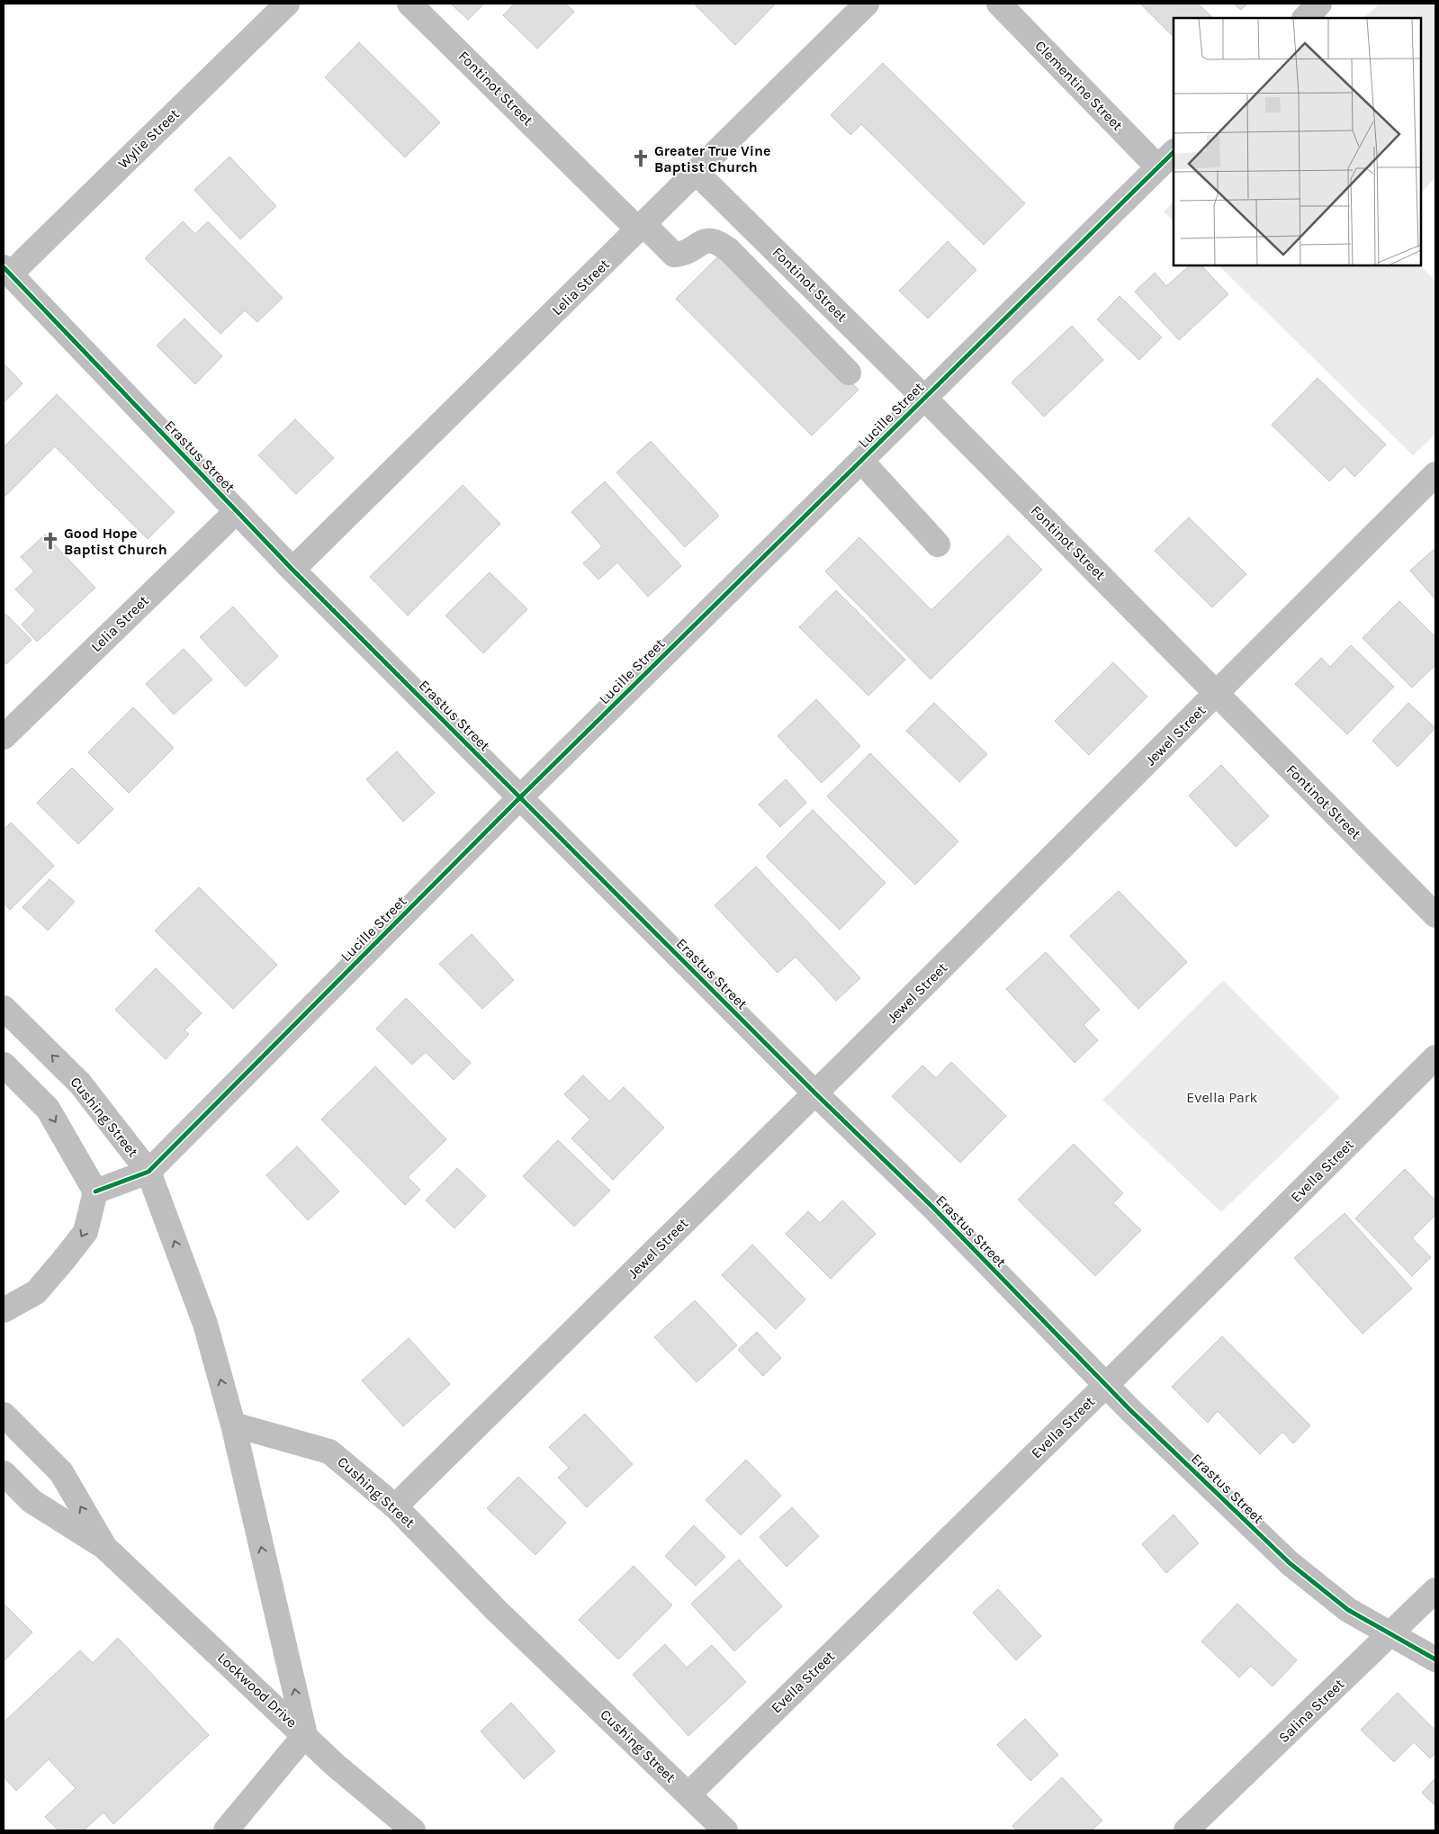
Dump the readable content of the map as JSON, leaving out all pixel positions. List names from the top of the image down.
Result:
{
  "streets": {
    "street": [
      "Clementine Street",
      "Fontinot Street",
      "Wylie Street",
      "Lelia Street",
      "Lucille Street",
      "Erastus Street",
      "Jewel Street",
      "Cushing Street",
      "Evella Street",
      "Lockwood Drive",
      "Salina Street"
    ]
  },
  "crossings": [
    ["Clementine Street", "Lucille Street"],
    ["Fontinot Street", "Lelia Street"],
    ["Fontinot Street", "Lucille Street"],
    ["Fontinot Street", "Jewel Street"],
    ["Wylie Street", "Erastus Street"],
    ["Lelia Street", "Erastus Street"],
    ["Lucille Street", "Erastus Street"],
    ["Lucille Street", "Cushing Street"],
    ["Erastus Street", "Jewel Street"],
    ["Erastus Street", "Evella Street"],
    ["Erastus Street", "Salina Street"],
    ["Jewel Street", "Cushing Street"],
    ["Cushing Street", "Evella Street"]
  ],
  "parks": ["Evella Park"],
  "places": {
    "church": ["Greater True Vine Baptist Church", "Good Hope Baptist Church"]
  }
}
